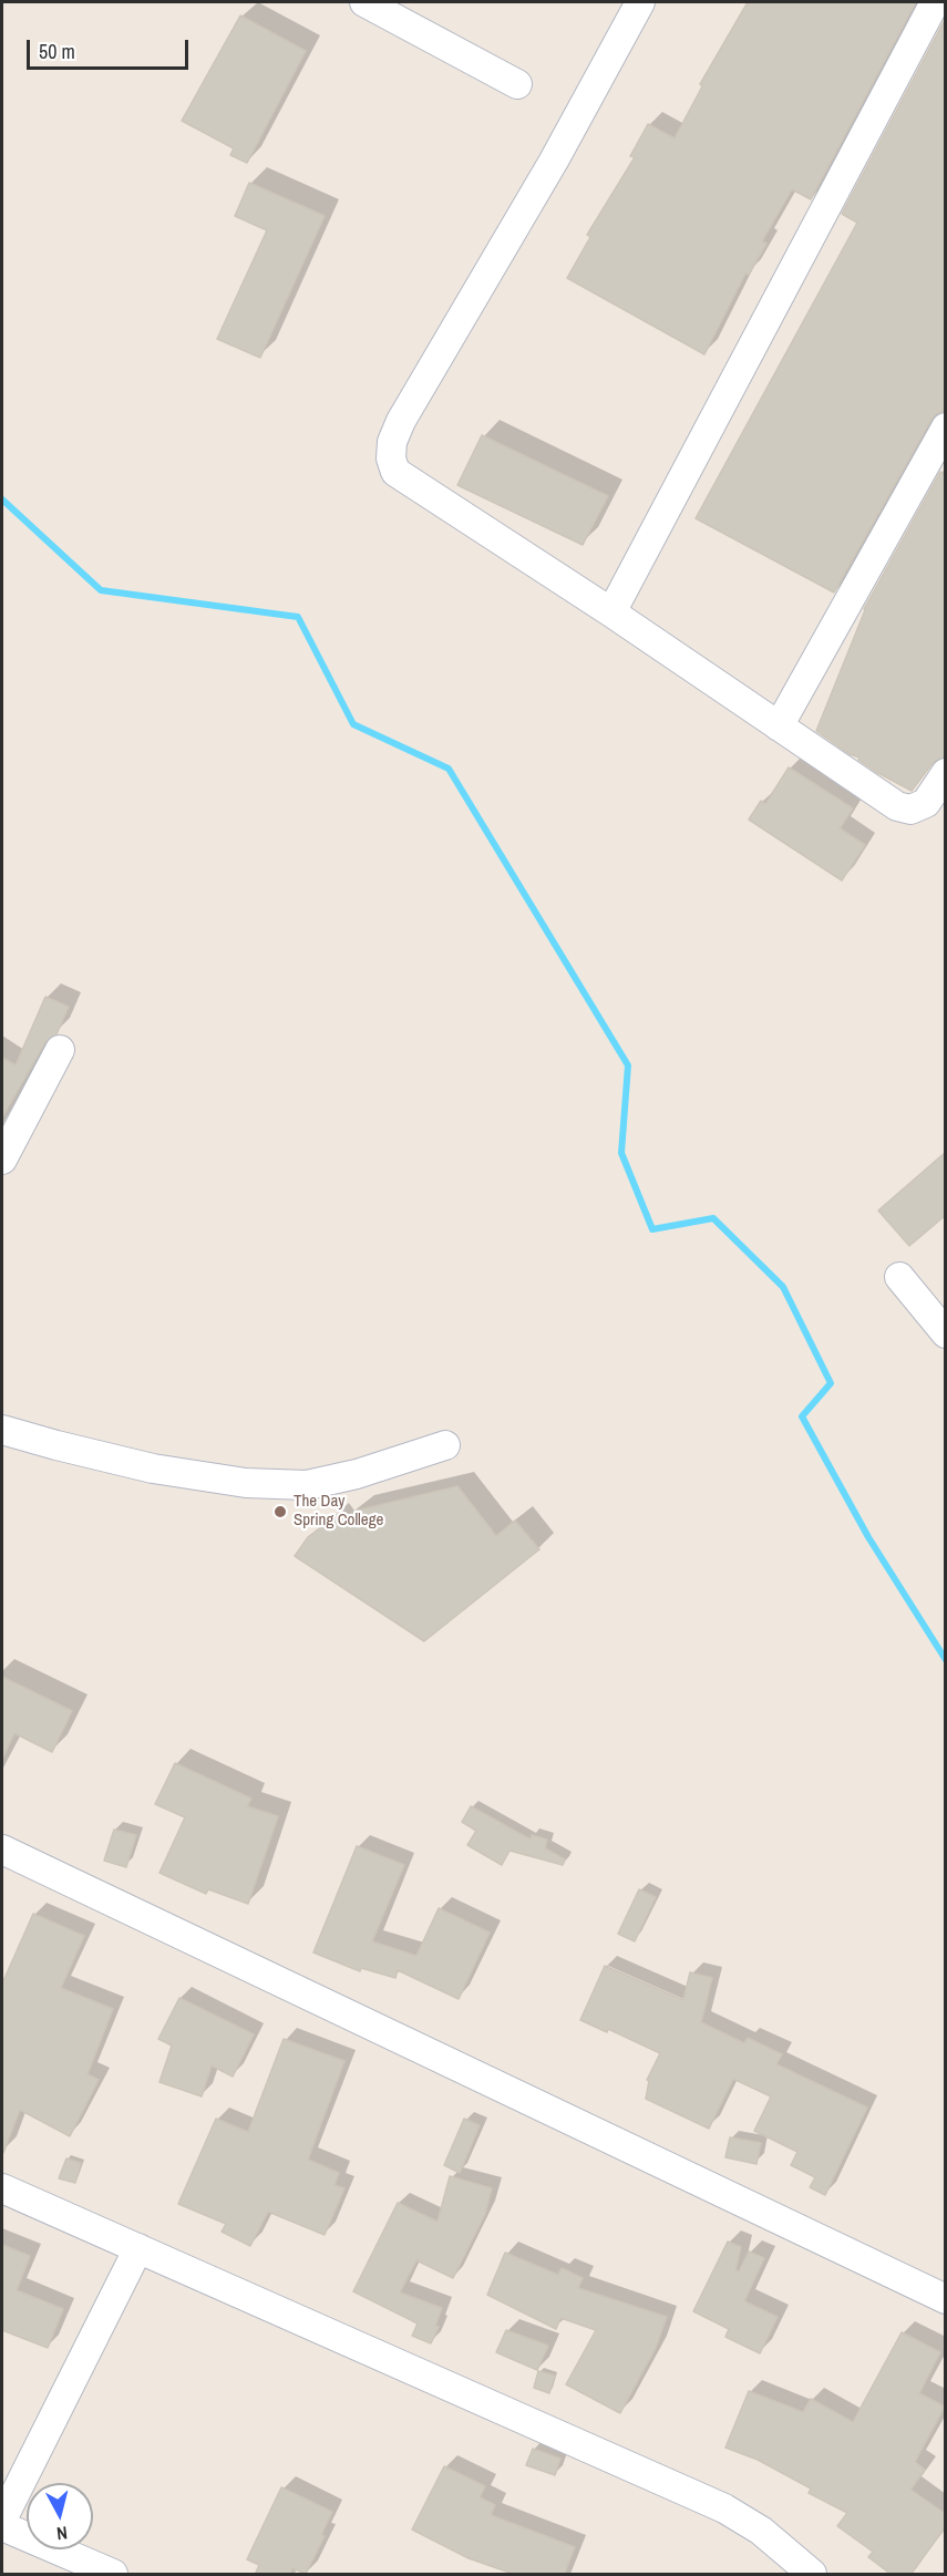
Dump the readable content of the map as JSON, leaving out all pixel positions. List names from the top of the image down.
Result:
{
  "places": ["The Day Spring College"],
  "scale_bar": "50 m",
  "north": "bottom"
}
